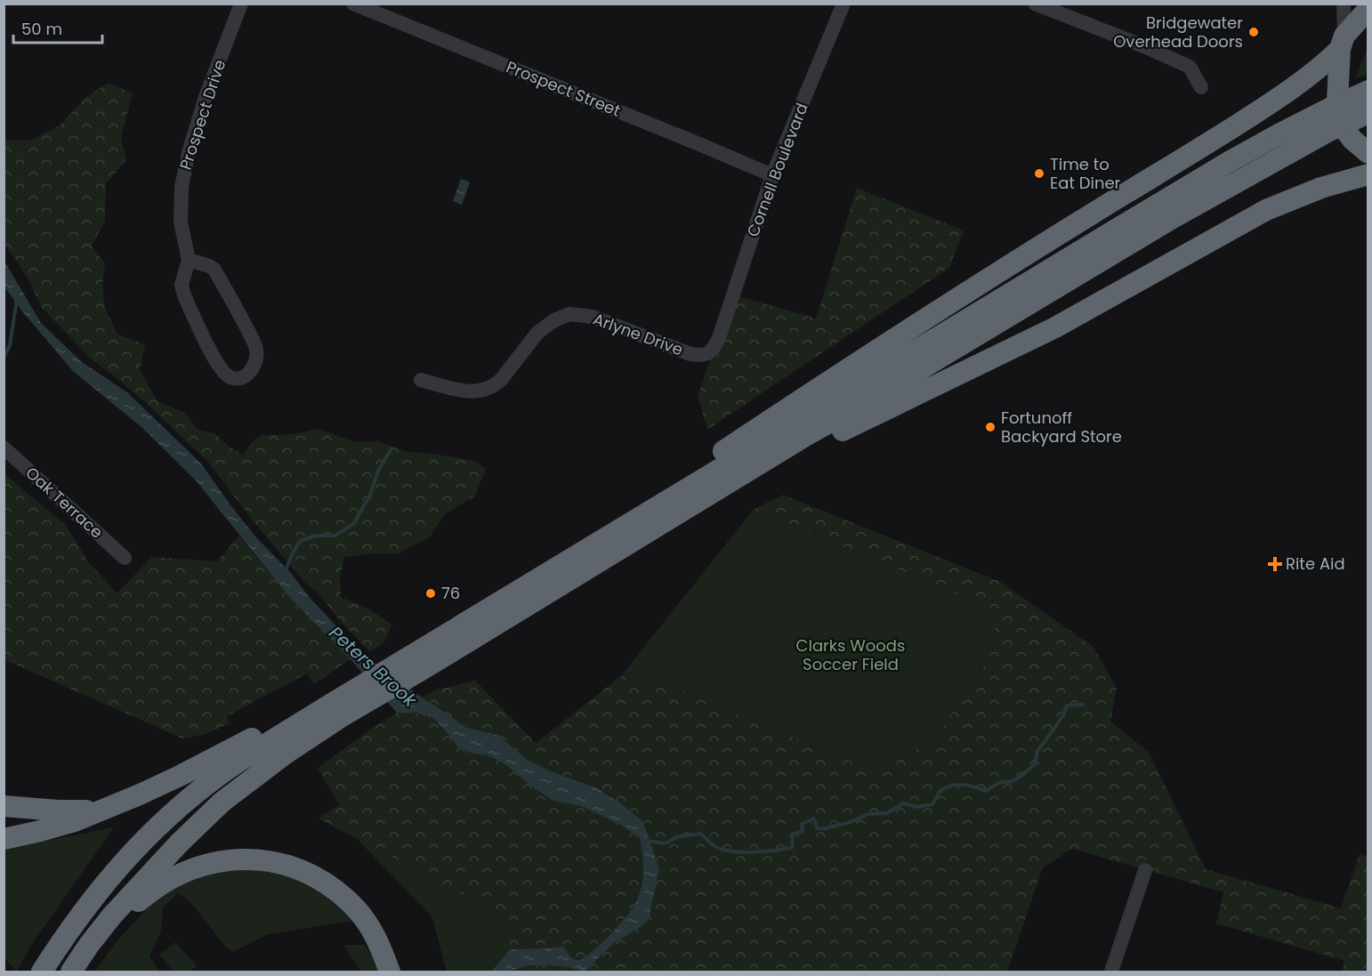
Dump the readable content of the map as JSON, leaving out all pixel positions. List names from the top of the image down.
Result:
{
  "streets": {
    "street": [
      "Prospect Street",
      "Prospect Drive",
      "Cornell Boulevard",
      "Arlyne Drive",
      "Oak Terrace"
    ]
  },
  "crossings": [
    ["Prospect Street", "Cornell Boulevard"],
    ["Cornell Boulevard", "Arlyne Drive"]
  ],
  "water": ["Peters Brook"],
  "parks": ["Clarks Woods Soccer Field"],
  "places": {
    "other": [
      "Bridgewater Overhead Doors",
      "Time to Eat Diner",
      "Fortunoff Backyard Store",
      "76"
    ],
    "health": ["Rite Aid"]
  },
  "scale_bar": "50 m"
}
